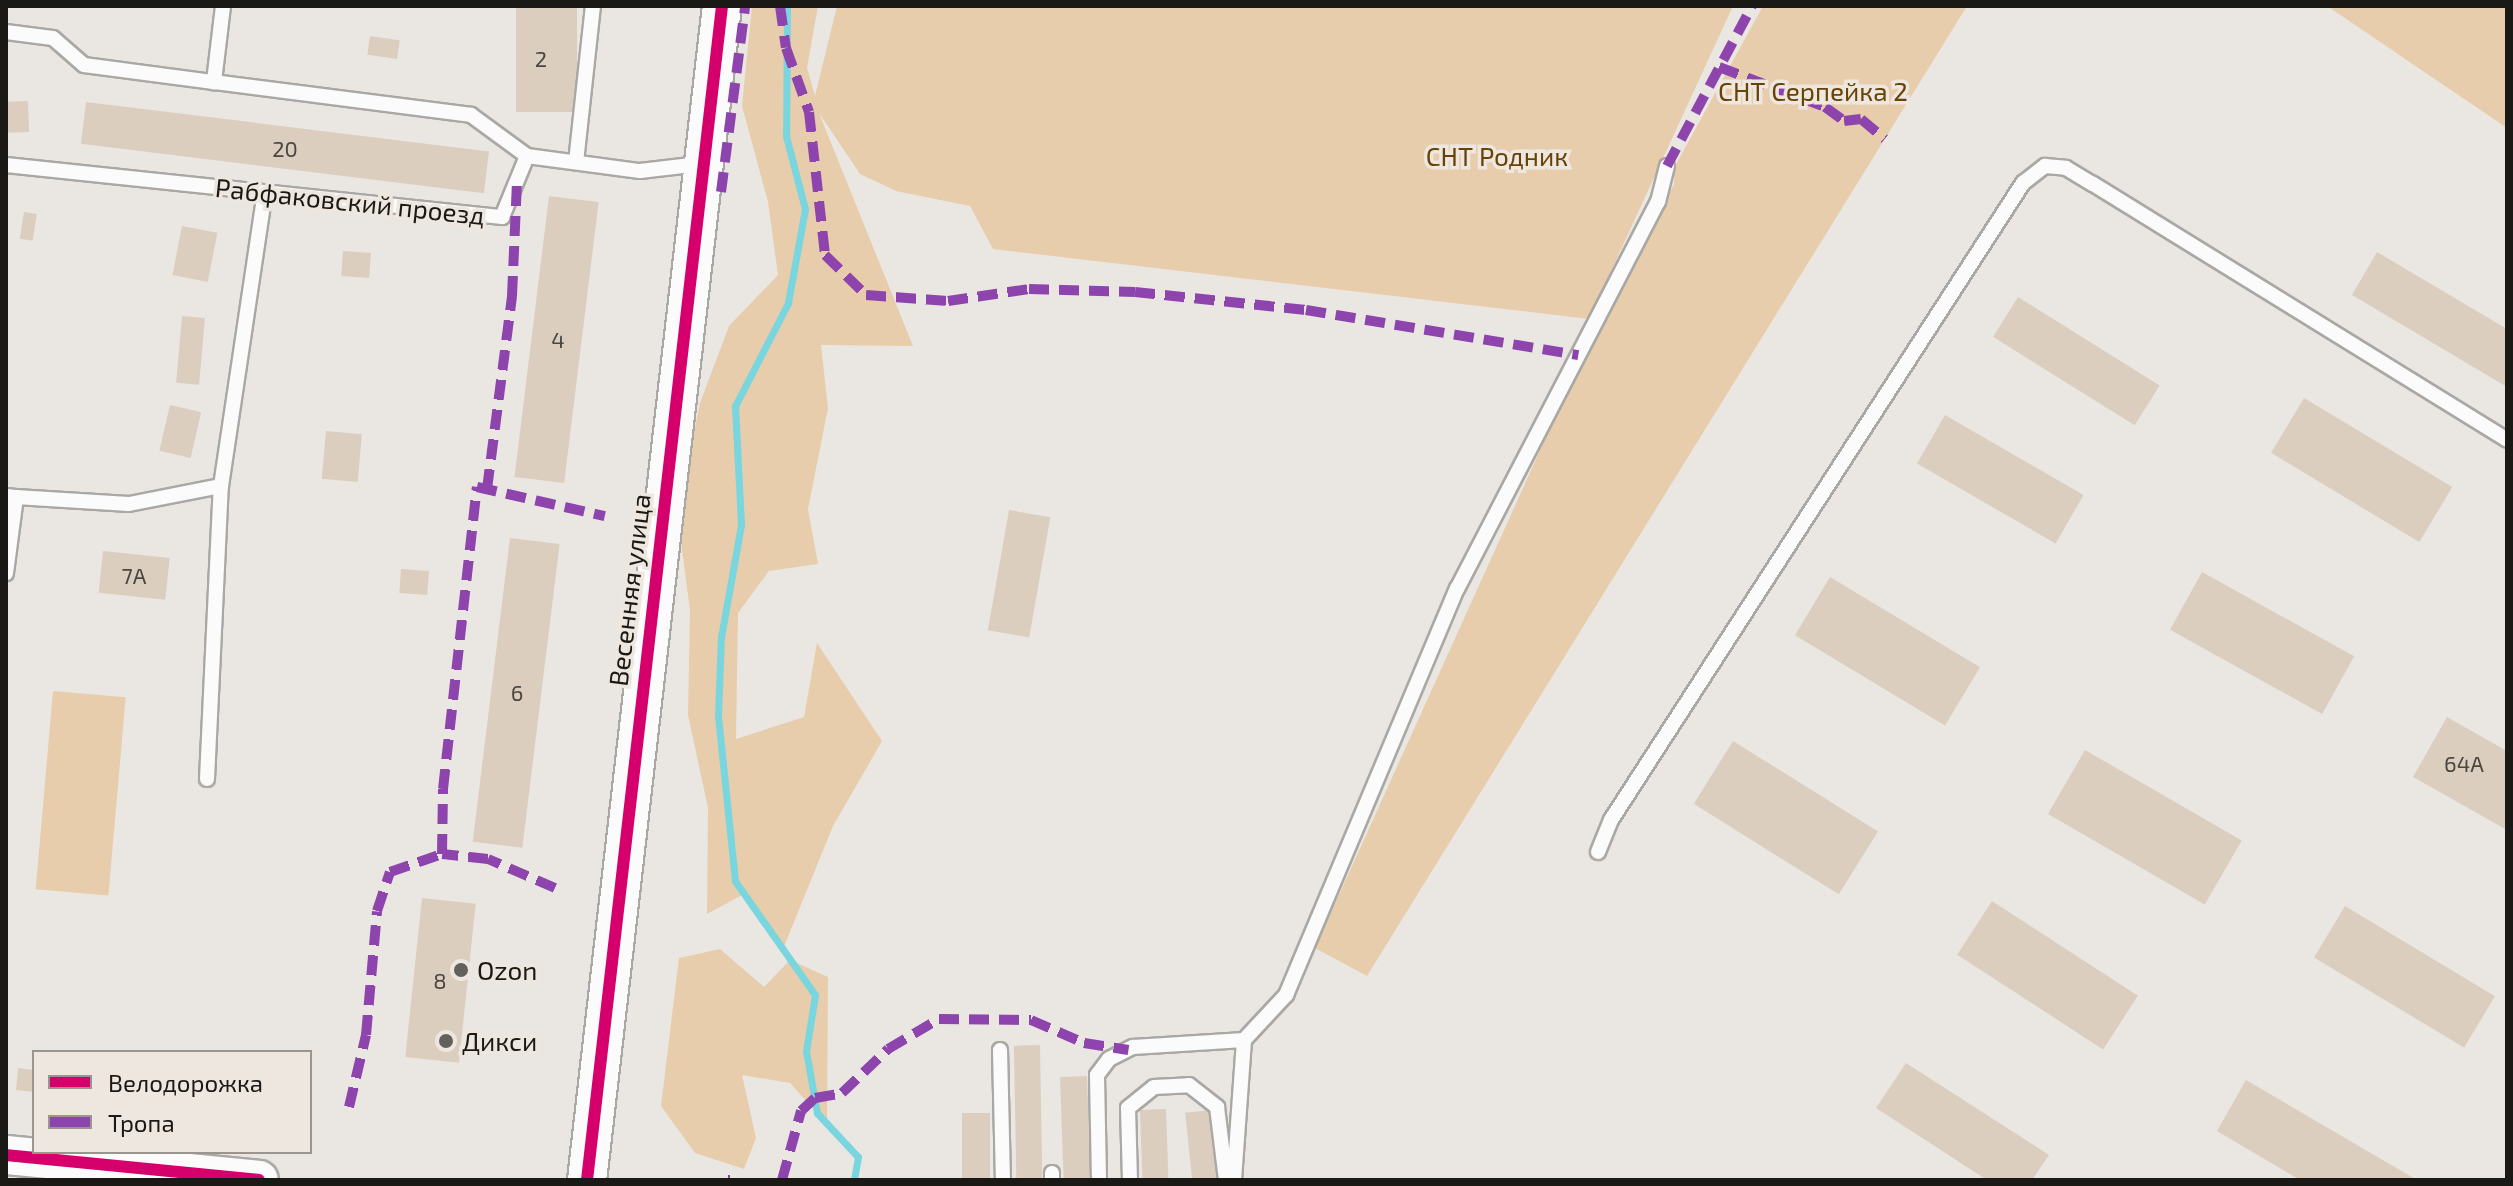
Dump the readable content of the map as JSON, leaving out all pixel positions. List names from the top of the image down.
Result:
{
  "streets": {
    "street": ["Весенняя улица"],
    "lane": ["Рабфаковский проезд"]
  },
  "parks": ["СНТ Серпейка 2", "СНТ Родник"],
  "places": ["Ozon", "Дикси"],
  "house_numbers": [
    "2",
    "20",
    "4",
    "7А",
    "6",
    "64А",
    "8"
  ],
  "legend": ["Велодорожка", "Тропа"]
}
